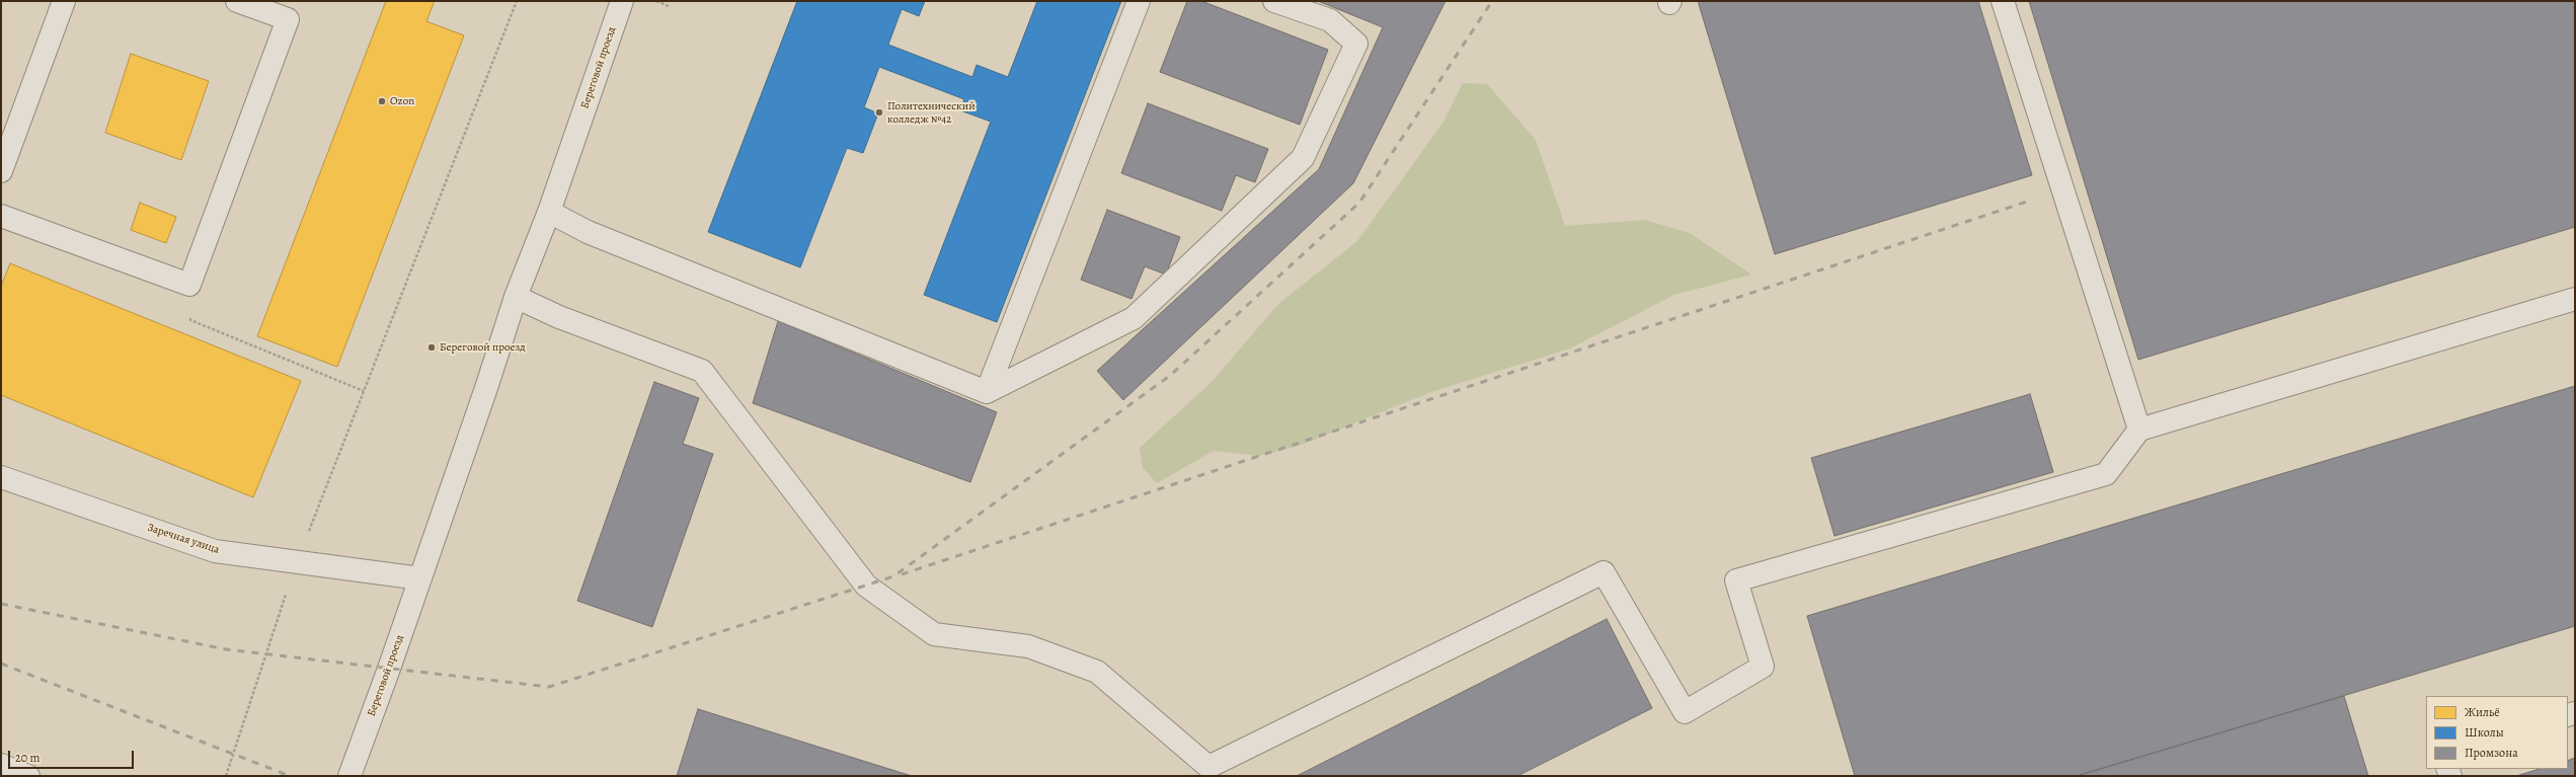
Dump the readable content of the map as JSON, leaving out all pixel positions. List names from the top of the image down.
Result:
{
  "streets": {
    "street": ["Береговой проезд", "Заречная улица"]
  },
  "crossings": [
    ["Береговой проезд", "Заречная улица"]
  ],
  "places": ["Ozon", "Политехнический колледж №42", "Береговой проезд"],
  "legend": ["Жильё", "Школы", "Промзона"],
  "scale_bar": "20 m"
}
